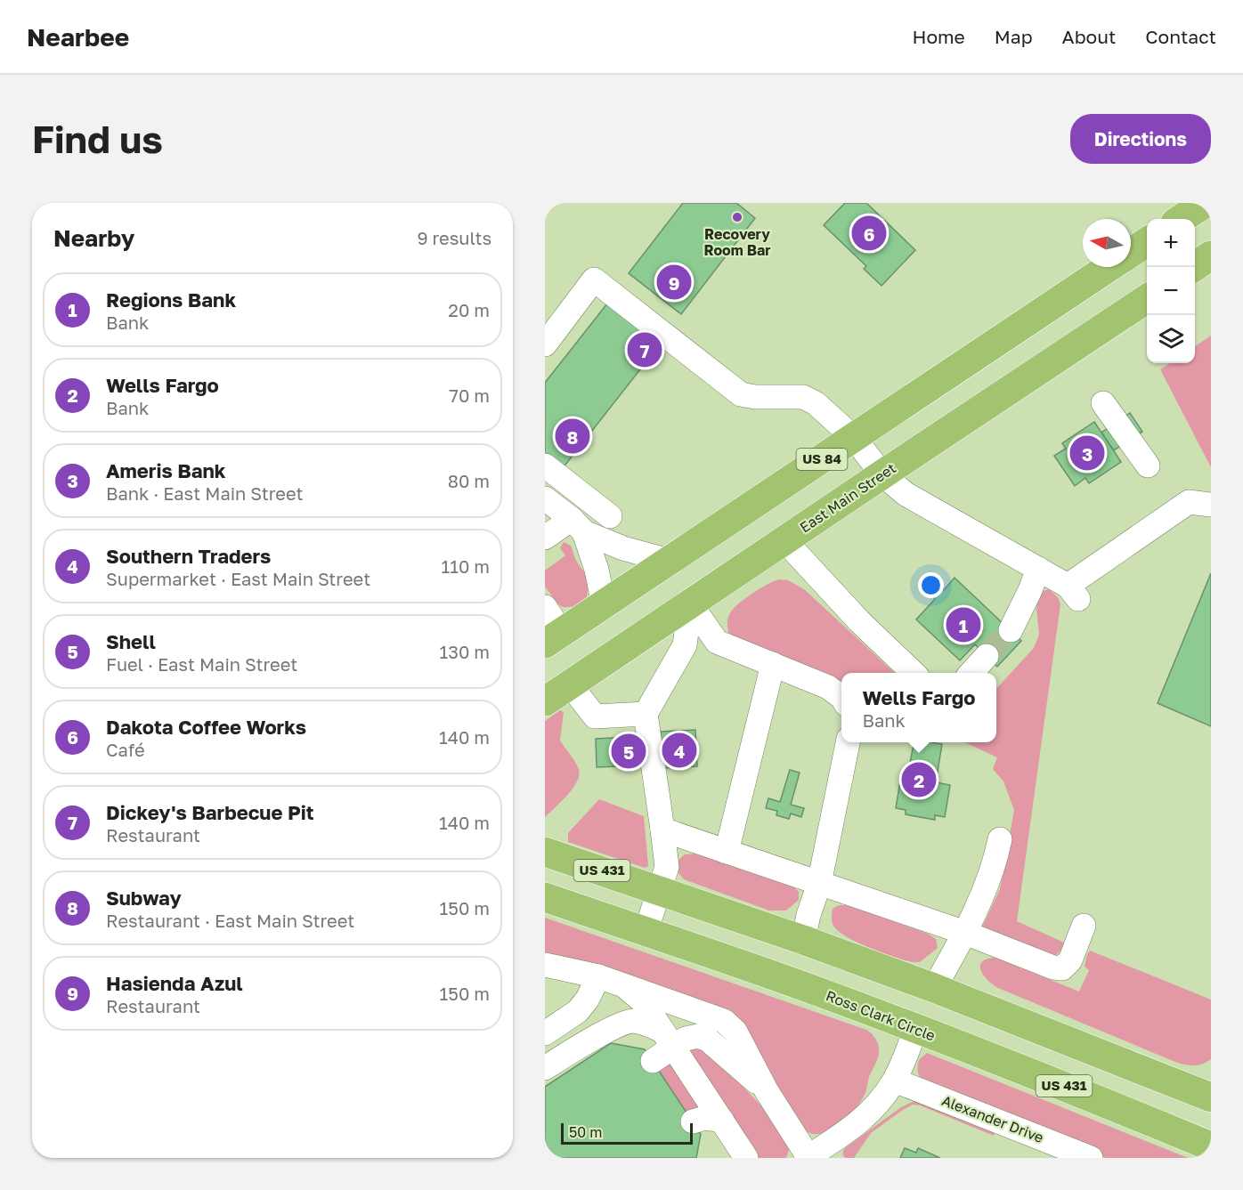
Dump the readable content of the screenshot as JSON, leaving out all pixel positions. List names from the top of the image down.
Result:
{
  "streets": {
    "highway": [
      "US 84",
      "East Main Street",
      "US 431",
      "Ross Clark Circle"
    ],
    "street": ["Alexander Drive"]
  },
  "places": ["Recovery Room Bar"],
  "scale_bar": "50 m",
  "north": "left",
  "page": {
    "header": "Nearbee",
    "nav": [
      "Home",
      "Map",
      "About",
      "Contact"
    ],
    "buttons": "Directions",
    "title": "Find us",
    "heading": ["Nearby", "9 results"],
    "pins": [
      "6",
      "9",
      "7",
      "8",
      "3",
      "1",
      "4",
      "5",
      "2"
    ],
    "map_buttons": ["+", "−"],
    "list": [
      {
        "mark": "1",
        "name": "Regions Bank",
        "note": "Bank",
        "value": "20 m"
      },
      {
        "mark": "2",
        "name": "Wells Fargo",
        "note": "Bank",
        "value": "70 m"
      },
      {
        "mark": "3",
        "name": "Ameris Bank",
        "note": "Bank · East Main Street",
        "value": "80 m"
      },
      {
        "mark": "4",
        "name": "Southern Traders",
        "note": "Supermarket · East Main Street",
        "value": "110 m"
      },
      {
        "mark": "5",
        "name": "Shell",
        "note": "Fuel · East Main Street",
        "value": "130 m"
      },
      {
        "mark": "6",
        "name": "Dakota Coffee Works",
        "note": "Café",
        "value": "140 m"
      },
      {
        "mark": "7",
        "name": "Dickey's Barbecue Pit",
        "note": "Restaurant",
        "value": "140 m"
      },
      {
        "mark": "8",
        "name": "Subway",
        "note": "Restaurant · East Main Street",
        "value": "150 m"
      },
      {
        "mark": "9",
        "name": "Hasienda Azul",
        "note": "Restaurant",
        "value": "150 m"
      }
    ],
    "popup": ["Wells Fargo", "Bank"],
    "scale": "50 m"
  }
}
